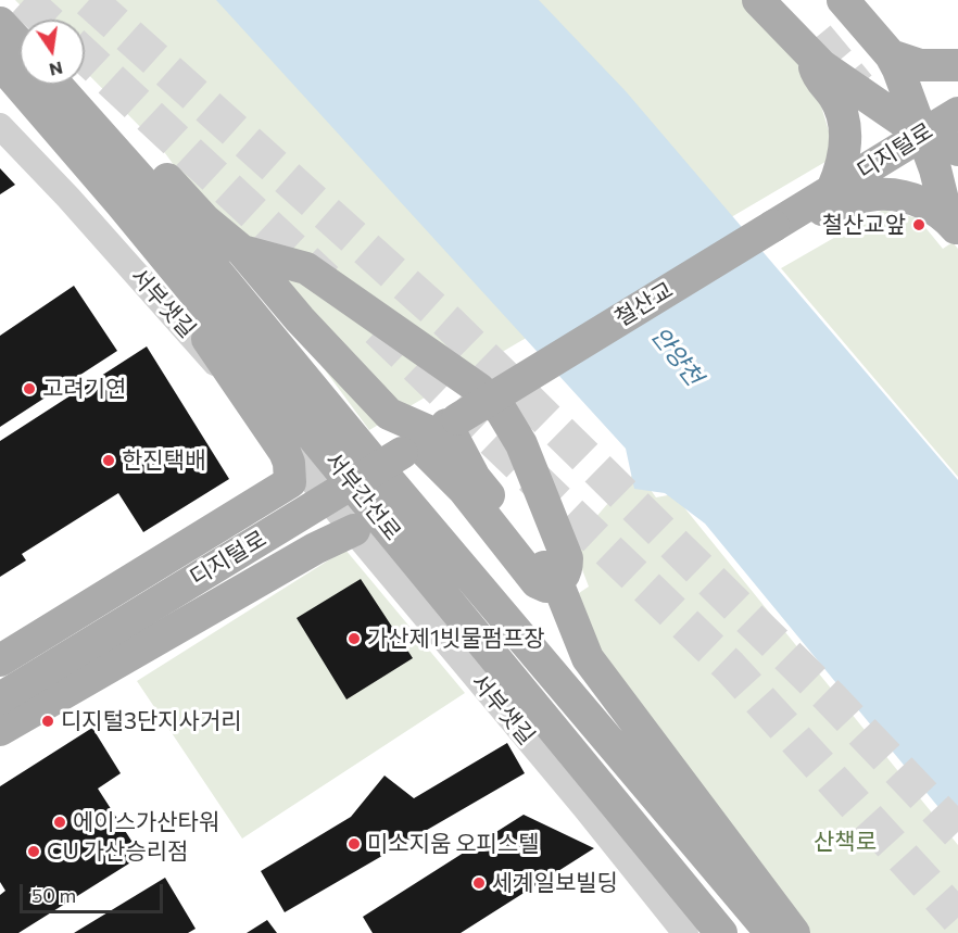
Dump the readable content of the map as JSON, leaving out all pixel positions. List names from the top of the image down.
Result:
{
  "streets": {
    "main road": ["디지털로", "철산교", "서부간선로"],
    "street": ["서부샛길"]
  },
  "crossings": [
    ["디지털로", "철산교"]
  ],
  "water": ["안양천"],
  "parks": ["산책로"],
  "places": [
    "철산교앞",
    "고려기연",
    "한진택배",
    "가산제1빗물펌프장",
    "디지털3단지사거리",
    "에이스가산타워",
    "미소지움 오피스텔",
    "CU 가산승리점",
    "세계일보빌딩"
  ],
  "scale_bar": "50 m",
  "north": "bottom"
}
